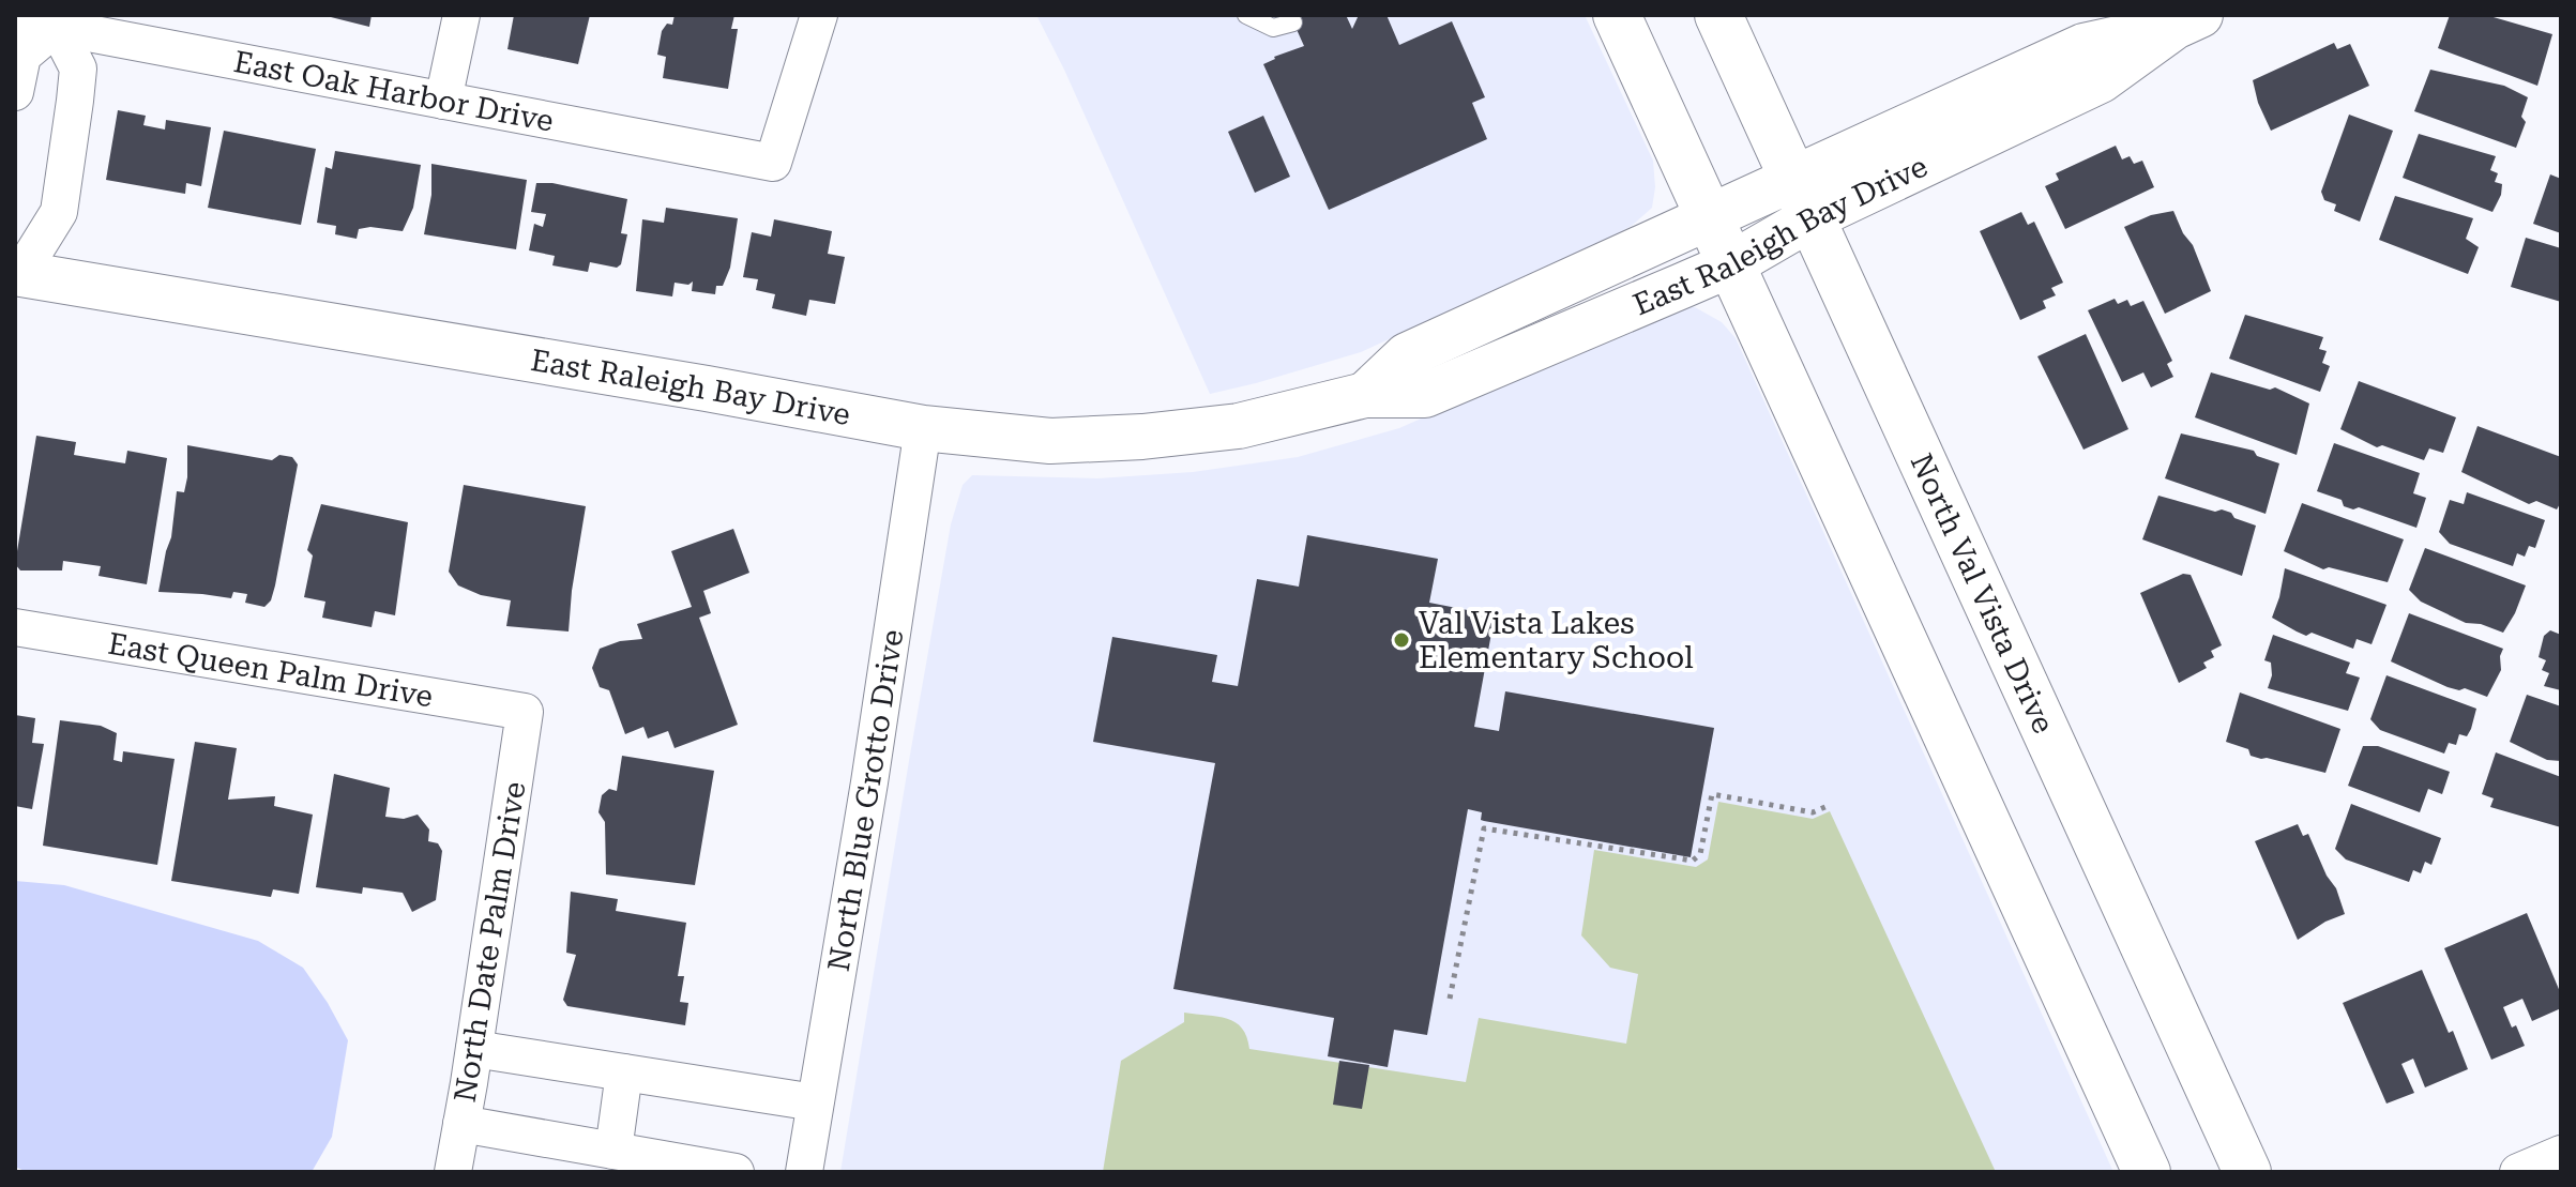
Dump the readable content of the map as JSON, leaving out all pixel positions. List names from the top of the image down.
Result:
{
  "streets": {
    "main road": ["North Val Vista Drive"],
    "street": [
      "East Oak Harbor Drive",
      "East Raleigh Bay Drive",
      "East Queen Palm Drive",
      "North Blue Grotto Drive",
      "North Date Palm Drive"
    ]
  },
  "crossings": [
    ["East Raleigh Bay Drive", "North Val Vista Drive"],
    ["East Raleigh Bay Drive", "North Blue Grotto Drive"],
    ["East Queen Palm Drive", "North Date Palm Drive"]
  ],
  "places": ["Val Vista Lakes Elementary School"]
}
